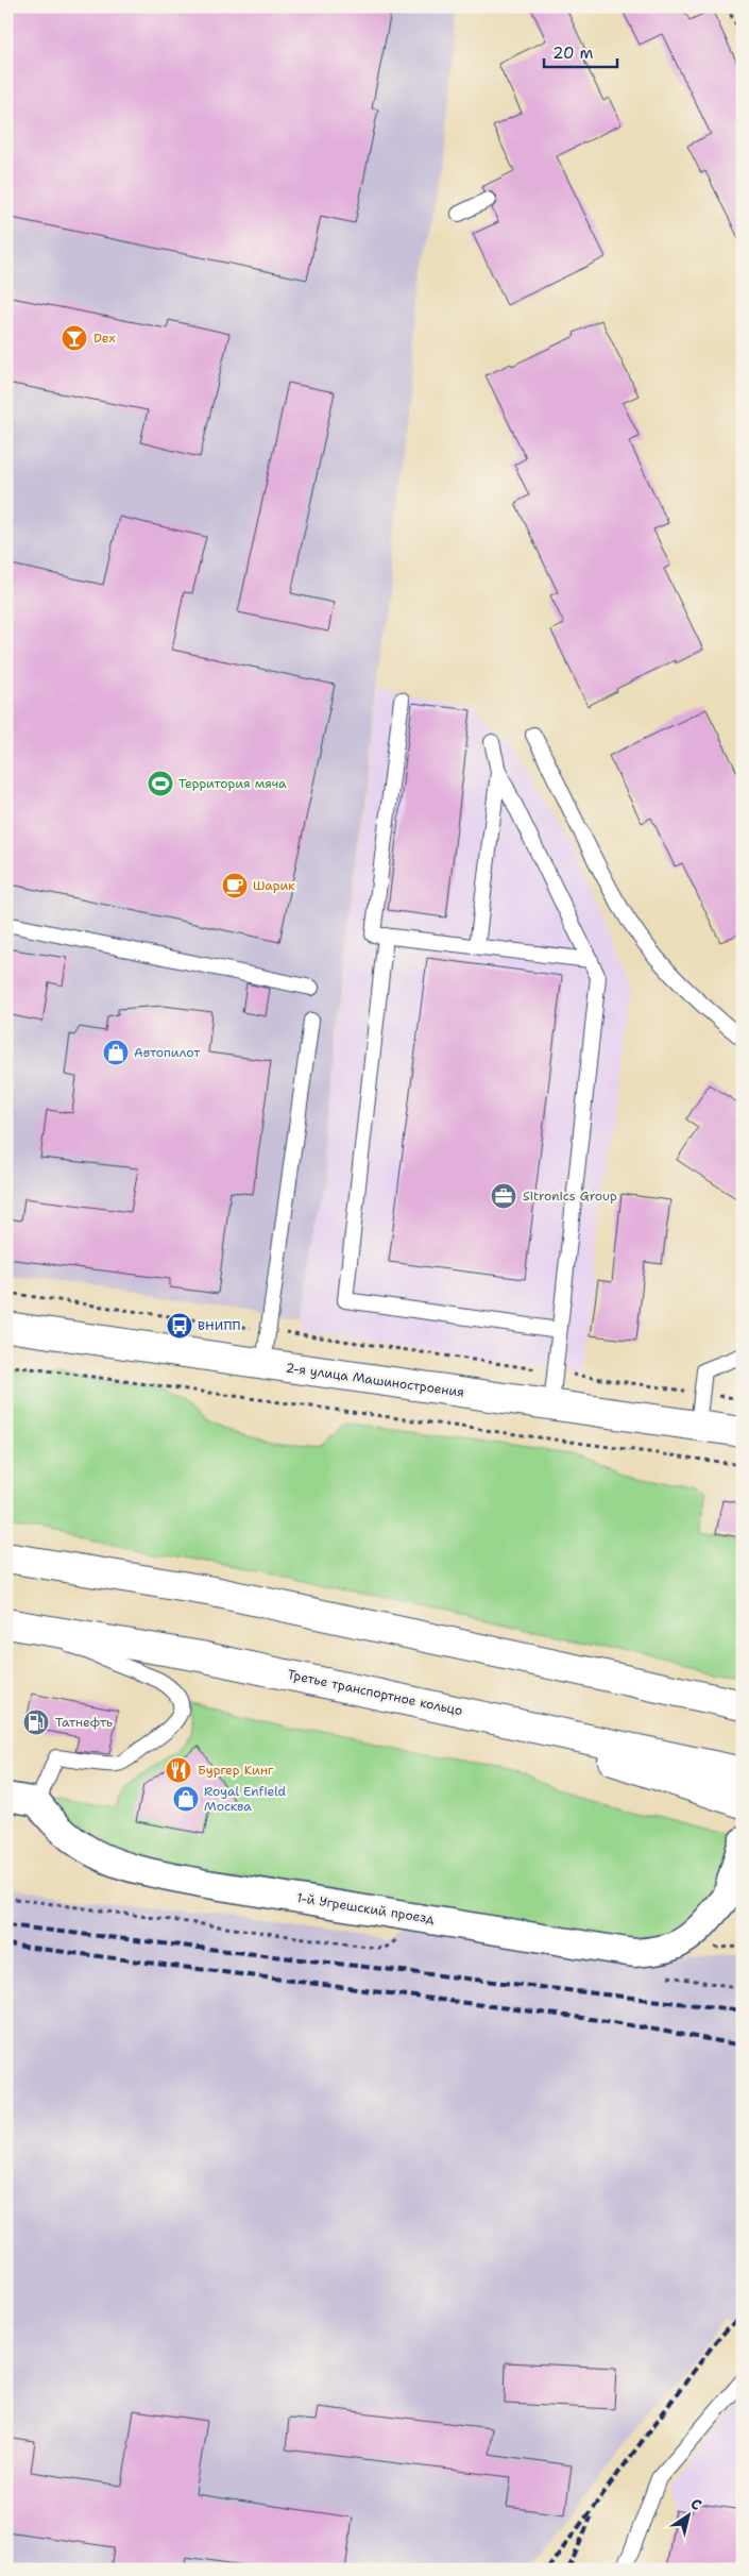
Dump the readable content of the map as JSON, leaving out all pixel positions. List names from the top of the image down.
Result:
{
  "streets": {
    "main road": ["2-я улица Машиностроения", "Третье транспортное кольцо"],
    "street": ["1-й Угрешский проезд"]
  },
  "places": {
    "bar": ["Dex"],
    "sports": ["Территория мяча"],
    "cafe": ["Шарик"],
    "shop": ["Автопилот", "Royal Enfield Москва"],
    "office": ["Sitronics Group"],
    "bus stop": ["ВНИПП"],
    "fuel station": ["Татнефть"],
    "restaurant": ["Бургер Кинг"]
  },
  "scale_bar": "20 m",
  "north": "top right"
}
